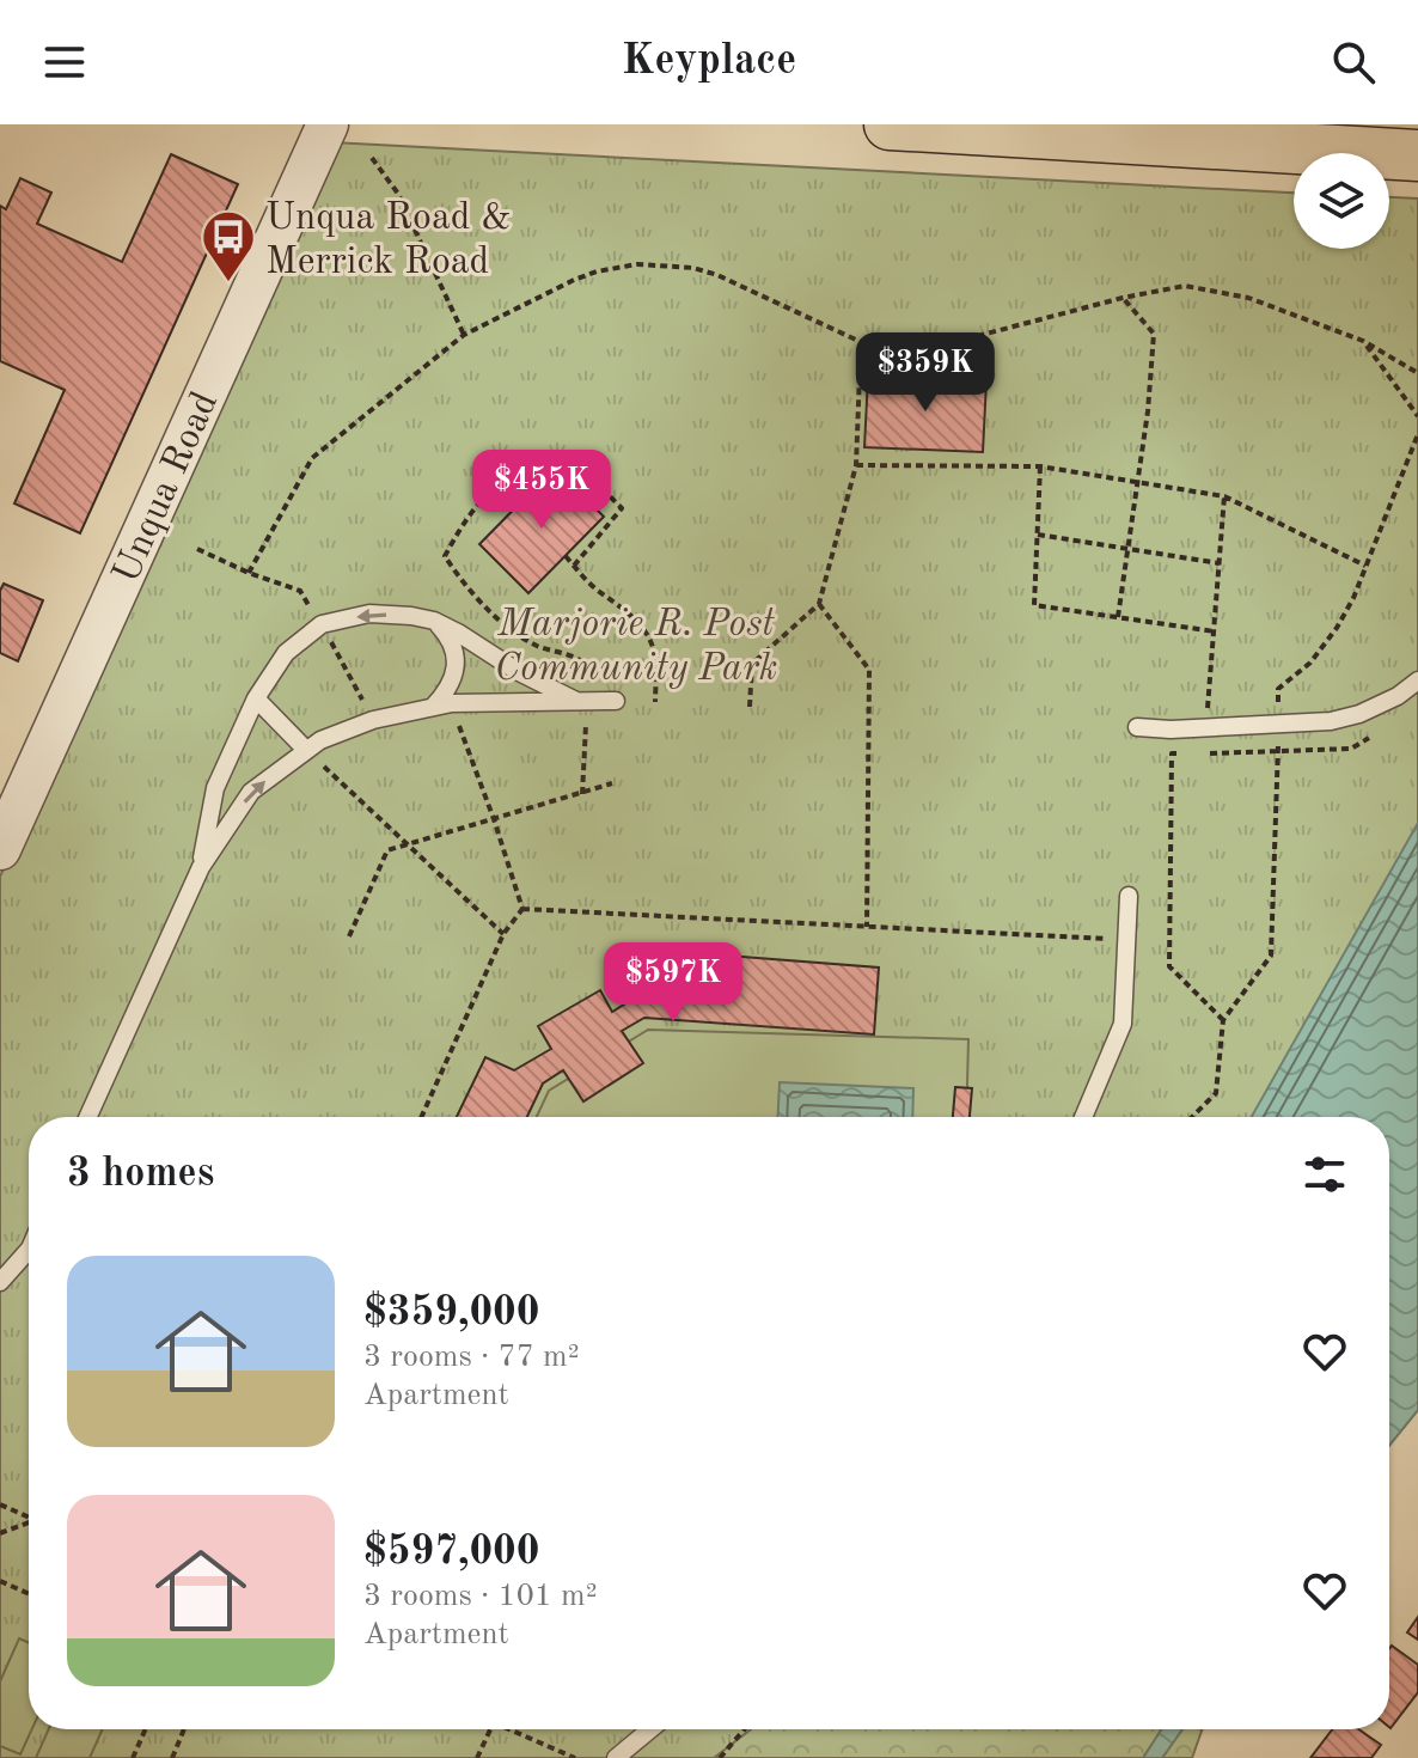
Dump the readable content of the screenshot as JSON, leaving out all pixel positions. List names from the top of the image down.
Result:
{
  "streets": {
    "street": ["Unqua Road"]
  },
  "parks": ["Marjorie R. Post Community Park"],
  "places": {
    "bus stop": ["Unqua Road & Merrick Road"]
  },
  "page": {
    "header": "Keyplace",
    "price": ["$359K", "$455K", "$597K"],
    "heading": "3 homes",
    "list": [
      {
        "name": "$359,000",
        "note": "3 rooms · 77 m² · Apartment"
      },
      {
        "name": "$597,000",
        "note": "3 rooms · 101 m² · Apartment"
      }
    ]
  }
}
